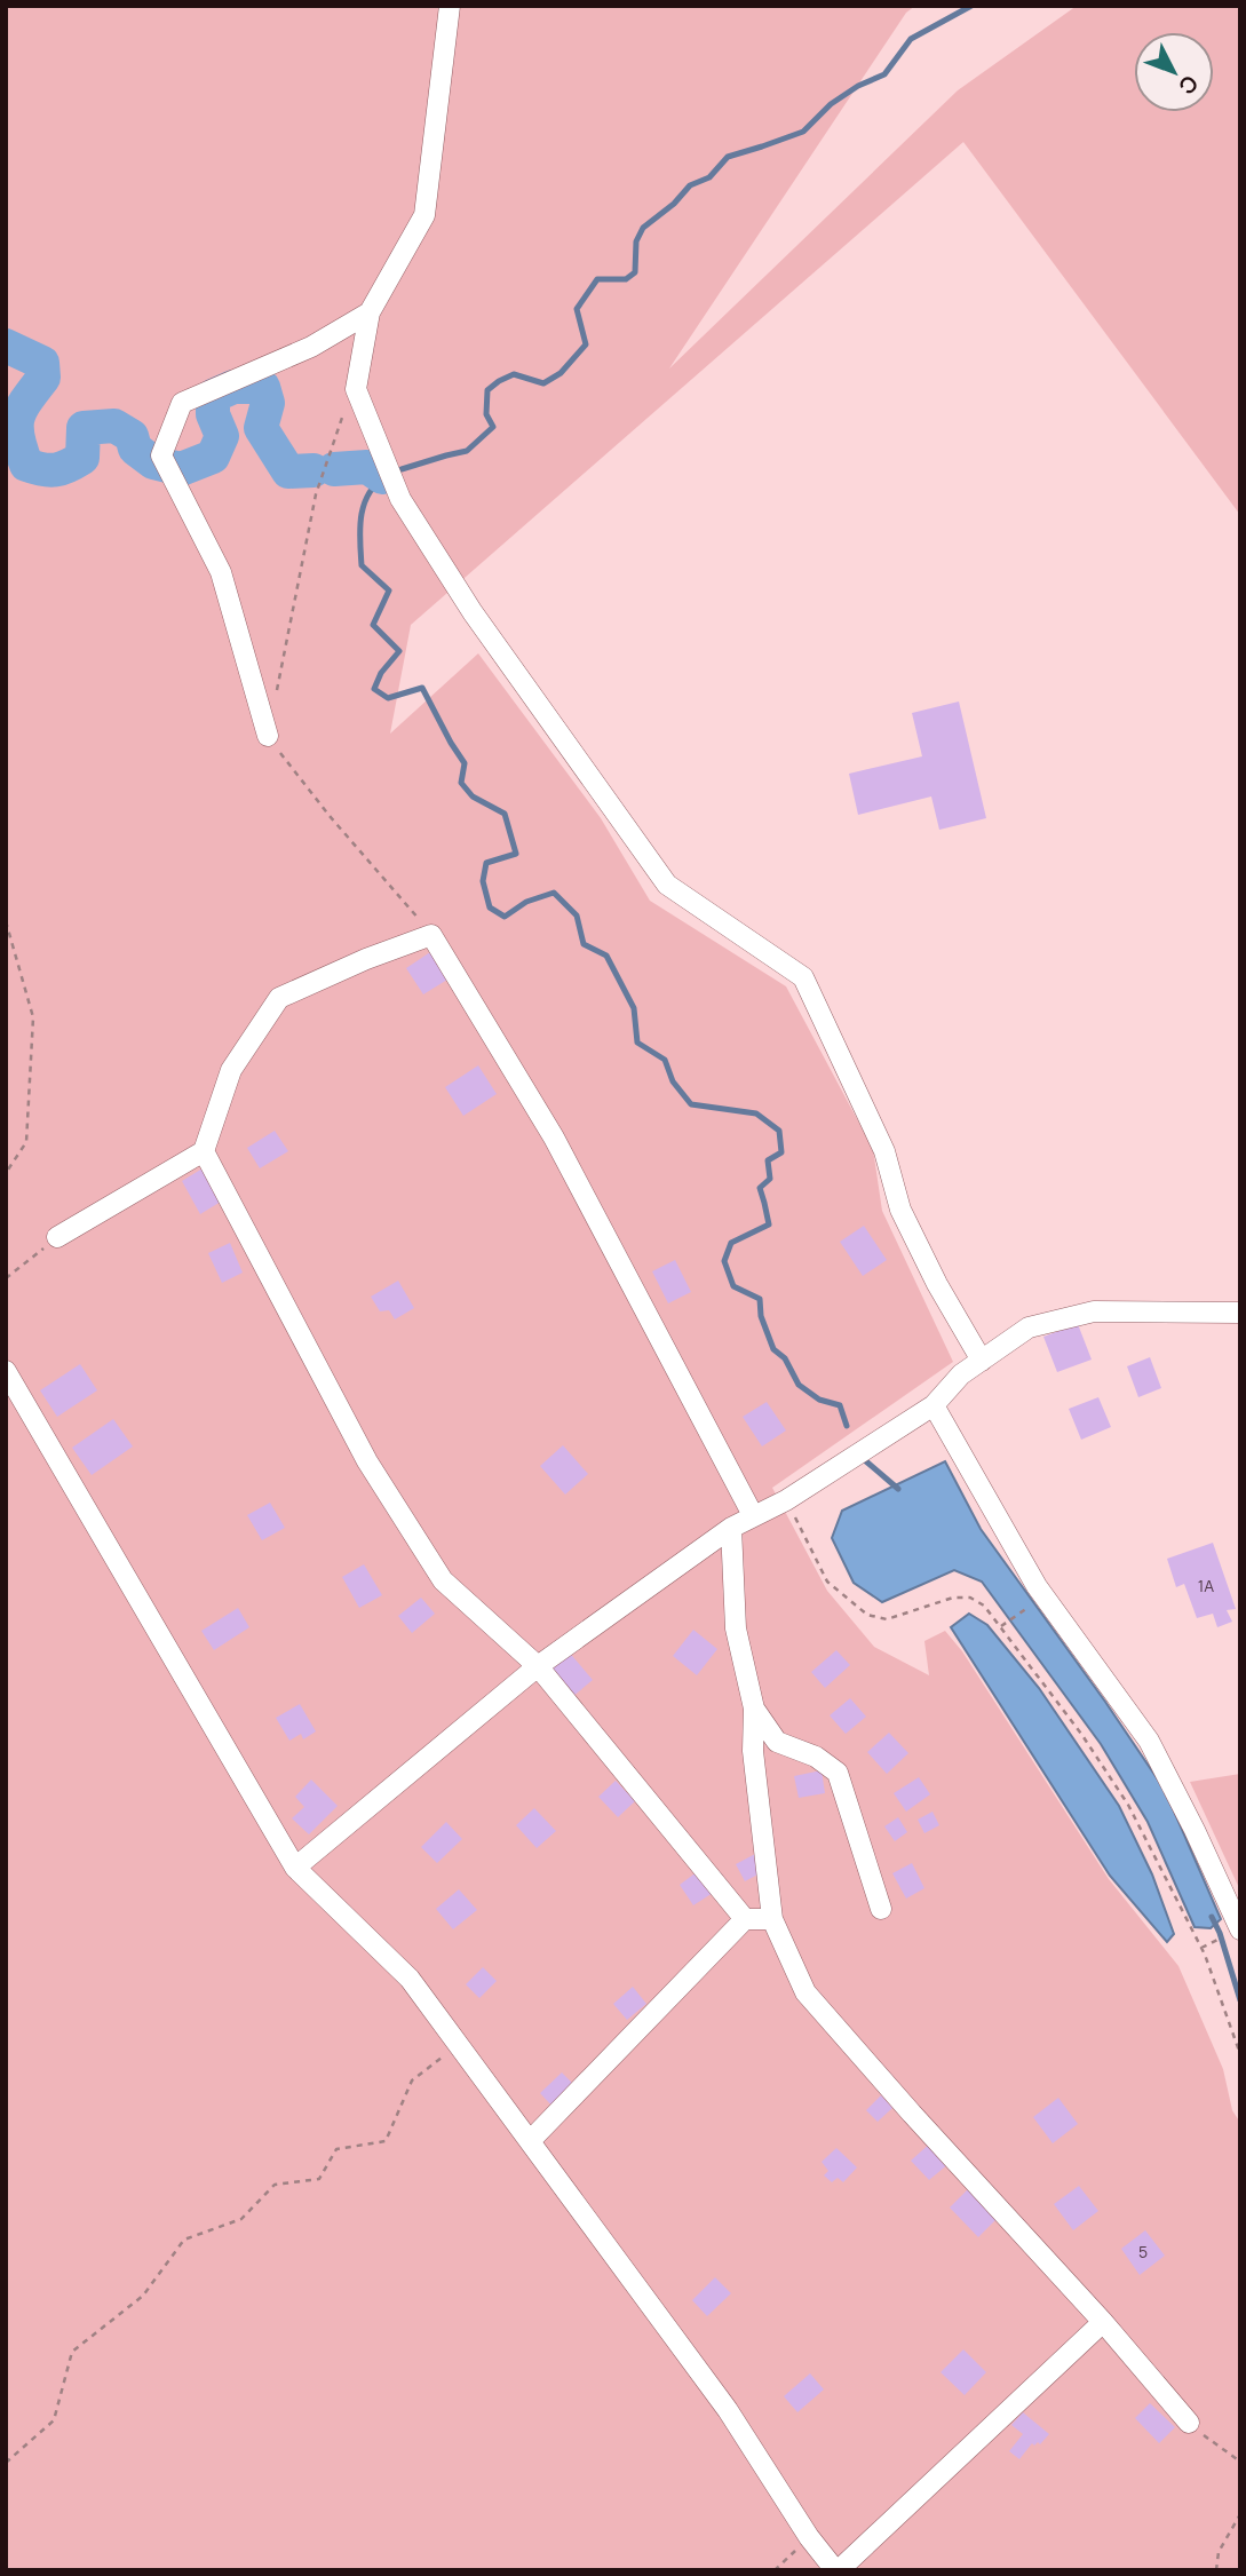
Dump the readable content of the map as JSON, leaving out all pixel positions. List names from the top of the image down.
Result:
{
  "house_numbers": ["1А", "5"],
  "north": "bottom right"
}
